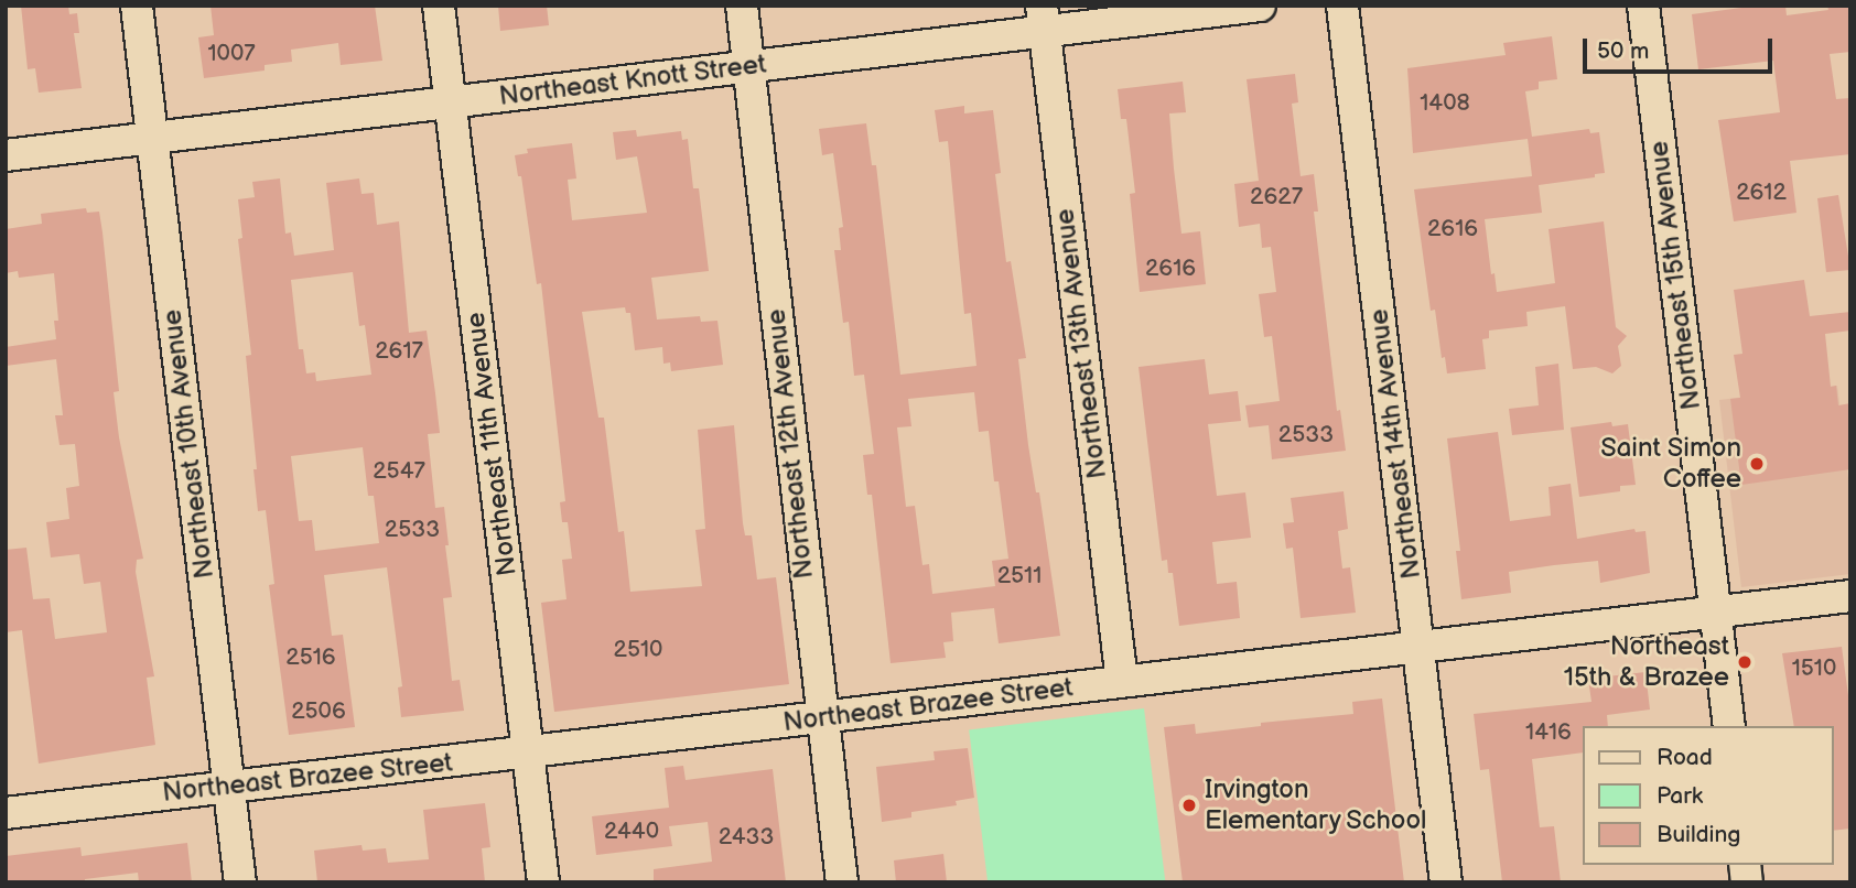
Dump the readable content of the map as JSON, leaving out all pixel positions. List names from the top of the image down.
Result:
{
  "streets": {
    "street": [
      "Northeast Knott Street",
      "Northeast 15th Avenue",
      "Northeast 13th Avenue",
      "Northeast 10th Avenue",
      "Northeast 11th Avenue",
      "Northeast 12th Avenue",
      "Northeast 14th Avenue",
      "Northeast Brazee Street"
    ]
  },
  "crossings": [
    ["Northeast Knott Street", "Northeast 13th Avenue"],
    ["Northeast Knott Street", "Northeast 10th Avenue"],
    ["Northeast Knott Street", "Northeast 11th Avenue"],
    ["Northeast Knott Street", "Northeast 12th Avenue"],
    ["Northeast 15th Avenue", "Northeast Brazee Street"],
    ["Northeast 13th Avenue", "Northeast Brazee Street"],
    ["Northeast 10th Avenue", "Northeast Brazee Street"],
    ["Northeast 11th Avenue", "Northeast Brazee Street"],
    ["Northeast 12th Avenue", "Northeast Brazee Street"],
    ["Northeast 14th Avenue", "Northeast Brazee Street"]
  ],
  "places": ["Saint Simon Coffee", "Northeast 15th & Brazee", "Irvington Elementary School"],
  "house_numbers": [
    "1007",
    "1408",
    "2612",
    "2627",
    "2616",
    "2616",
    "2617",
    "2533",
    "2547",
    "2533",
    "2511",
    "2510",
    "2516",
    "1510",
    "2506",
    "1416",
    "2440",
    "2433"
  ],
  "legend": ["Road", "Park", "Building"],
  "scale_bar": "50 m"
}
